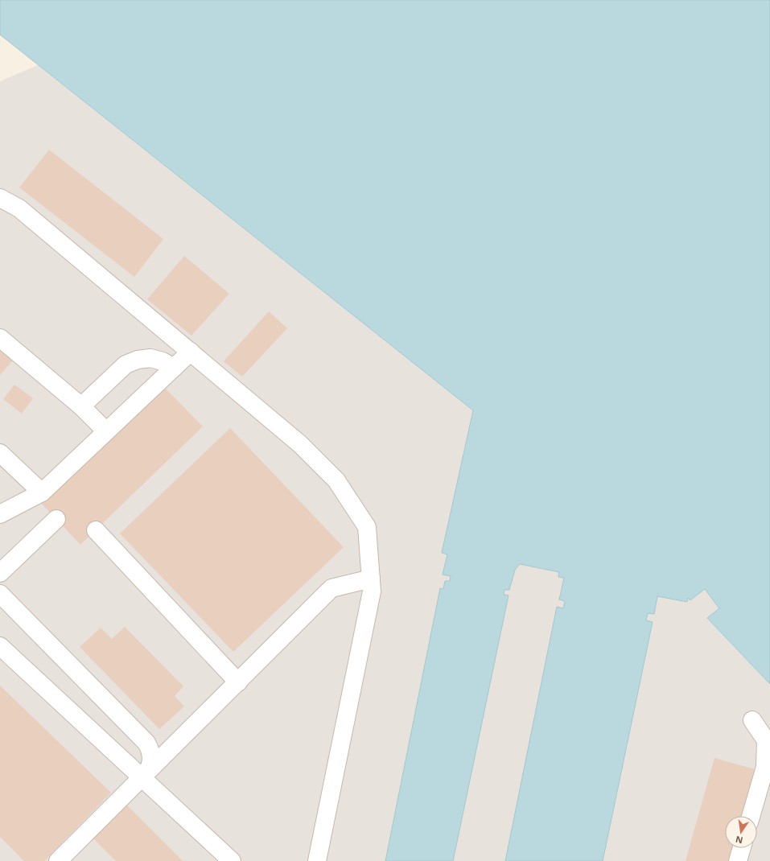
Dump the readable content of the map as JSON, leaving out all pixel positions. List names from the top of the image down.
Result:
{
  "north": "bottom"
}
